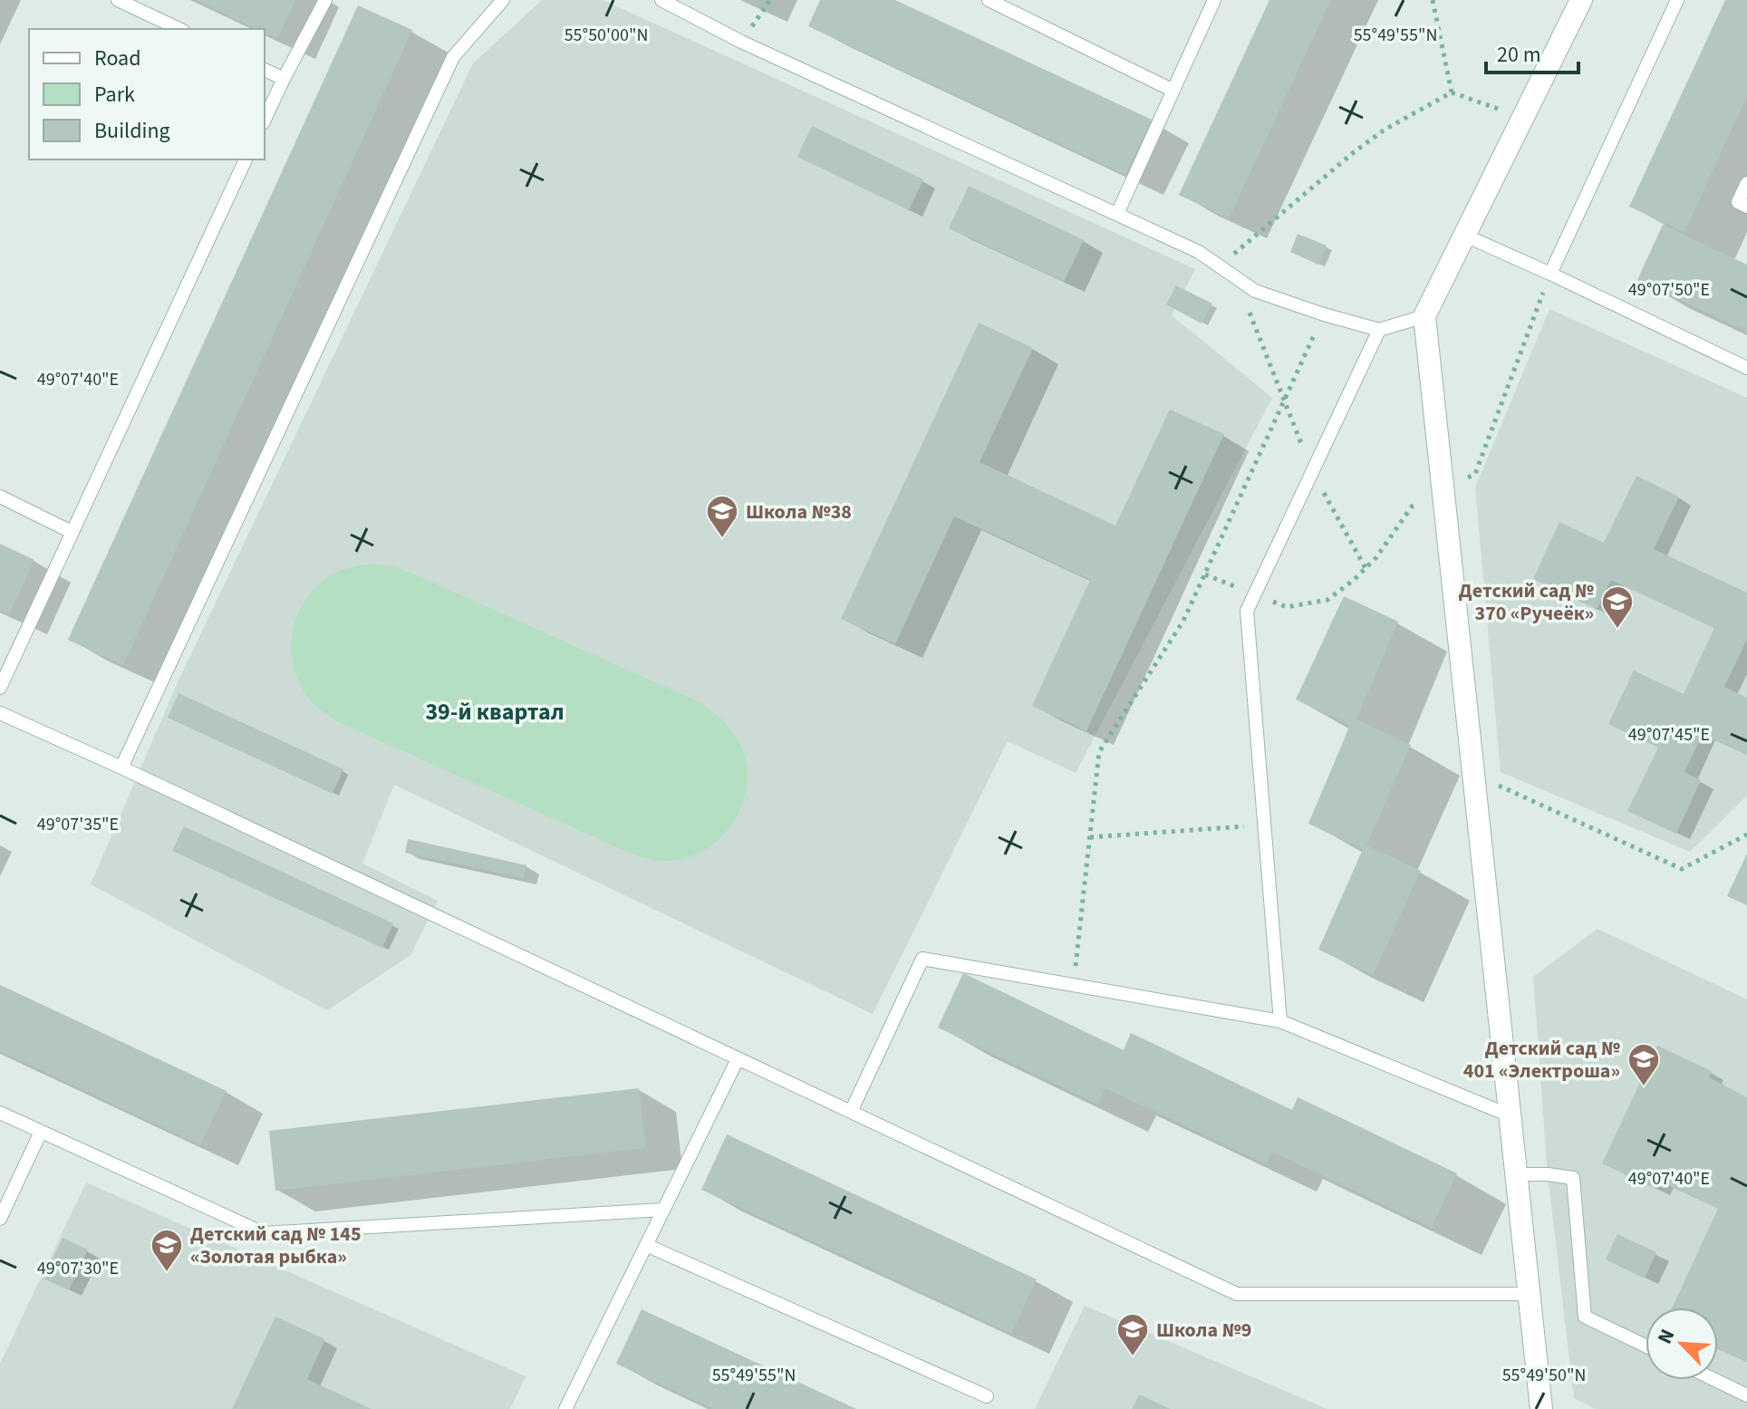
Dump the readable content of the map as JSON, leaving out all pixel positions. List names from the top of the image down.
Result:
{
  "districts": ["39-й квартал"],
  "places": {
    "school or university": [
      "Школа №38",
      "Детский сад № 370 «Ручеёк»",
      "Детский сад № 401 «Электроша»",
      "Детский сад № 145 «Золотая рыбка»",
      "Школа №9"
    ]
  },
  "legend": ["Road", "Park", "Building"],
  "scale_bar": "20 m",
  "north": "top left",
  "coordinates": [
    "55°50'00\"N",
    "55°49'55\"N",
    "49°07'50\"E",
    "49°07'40\"E",
    "49°07'45\"E",
    "49°07'35\"E",
    "49°07'30\"E",
    "55°49'50\"N"
  ]
}
